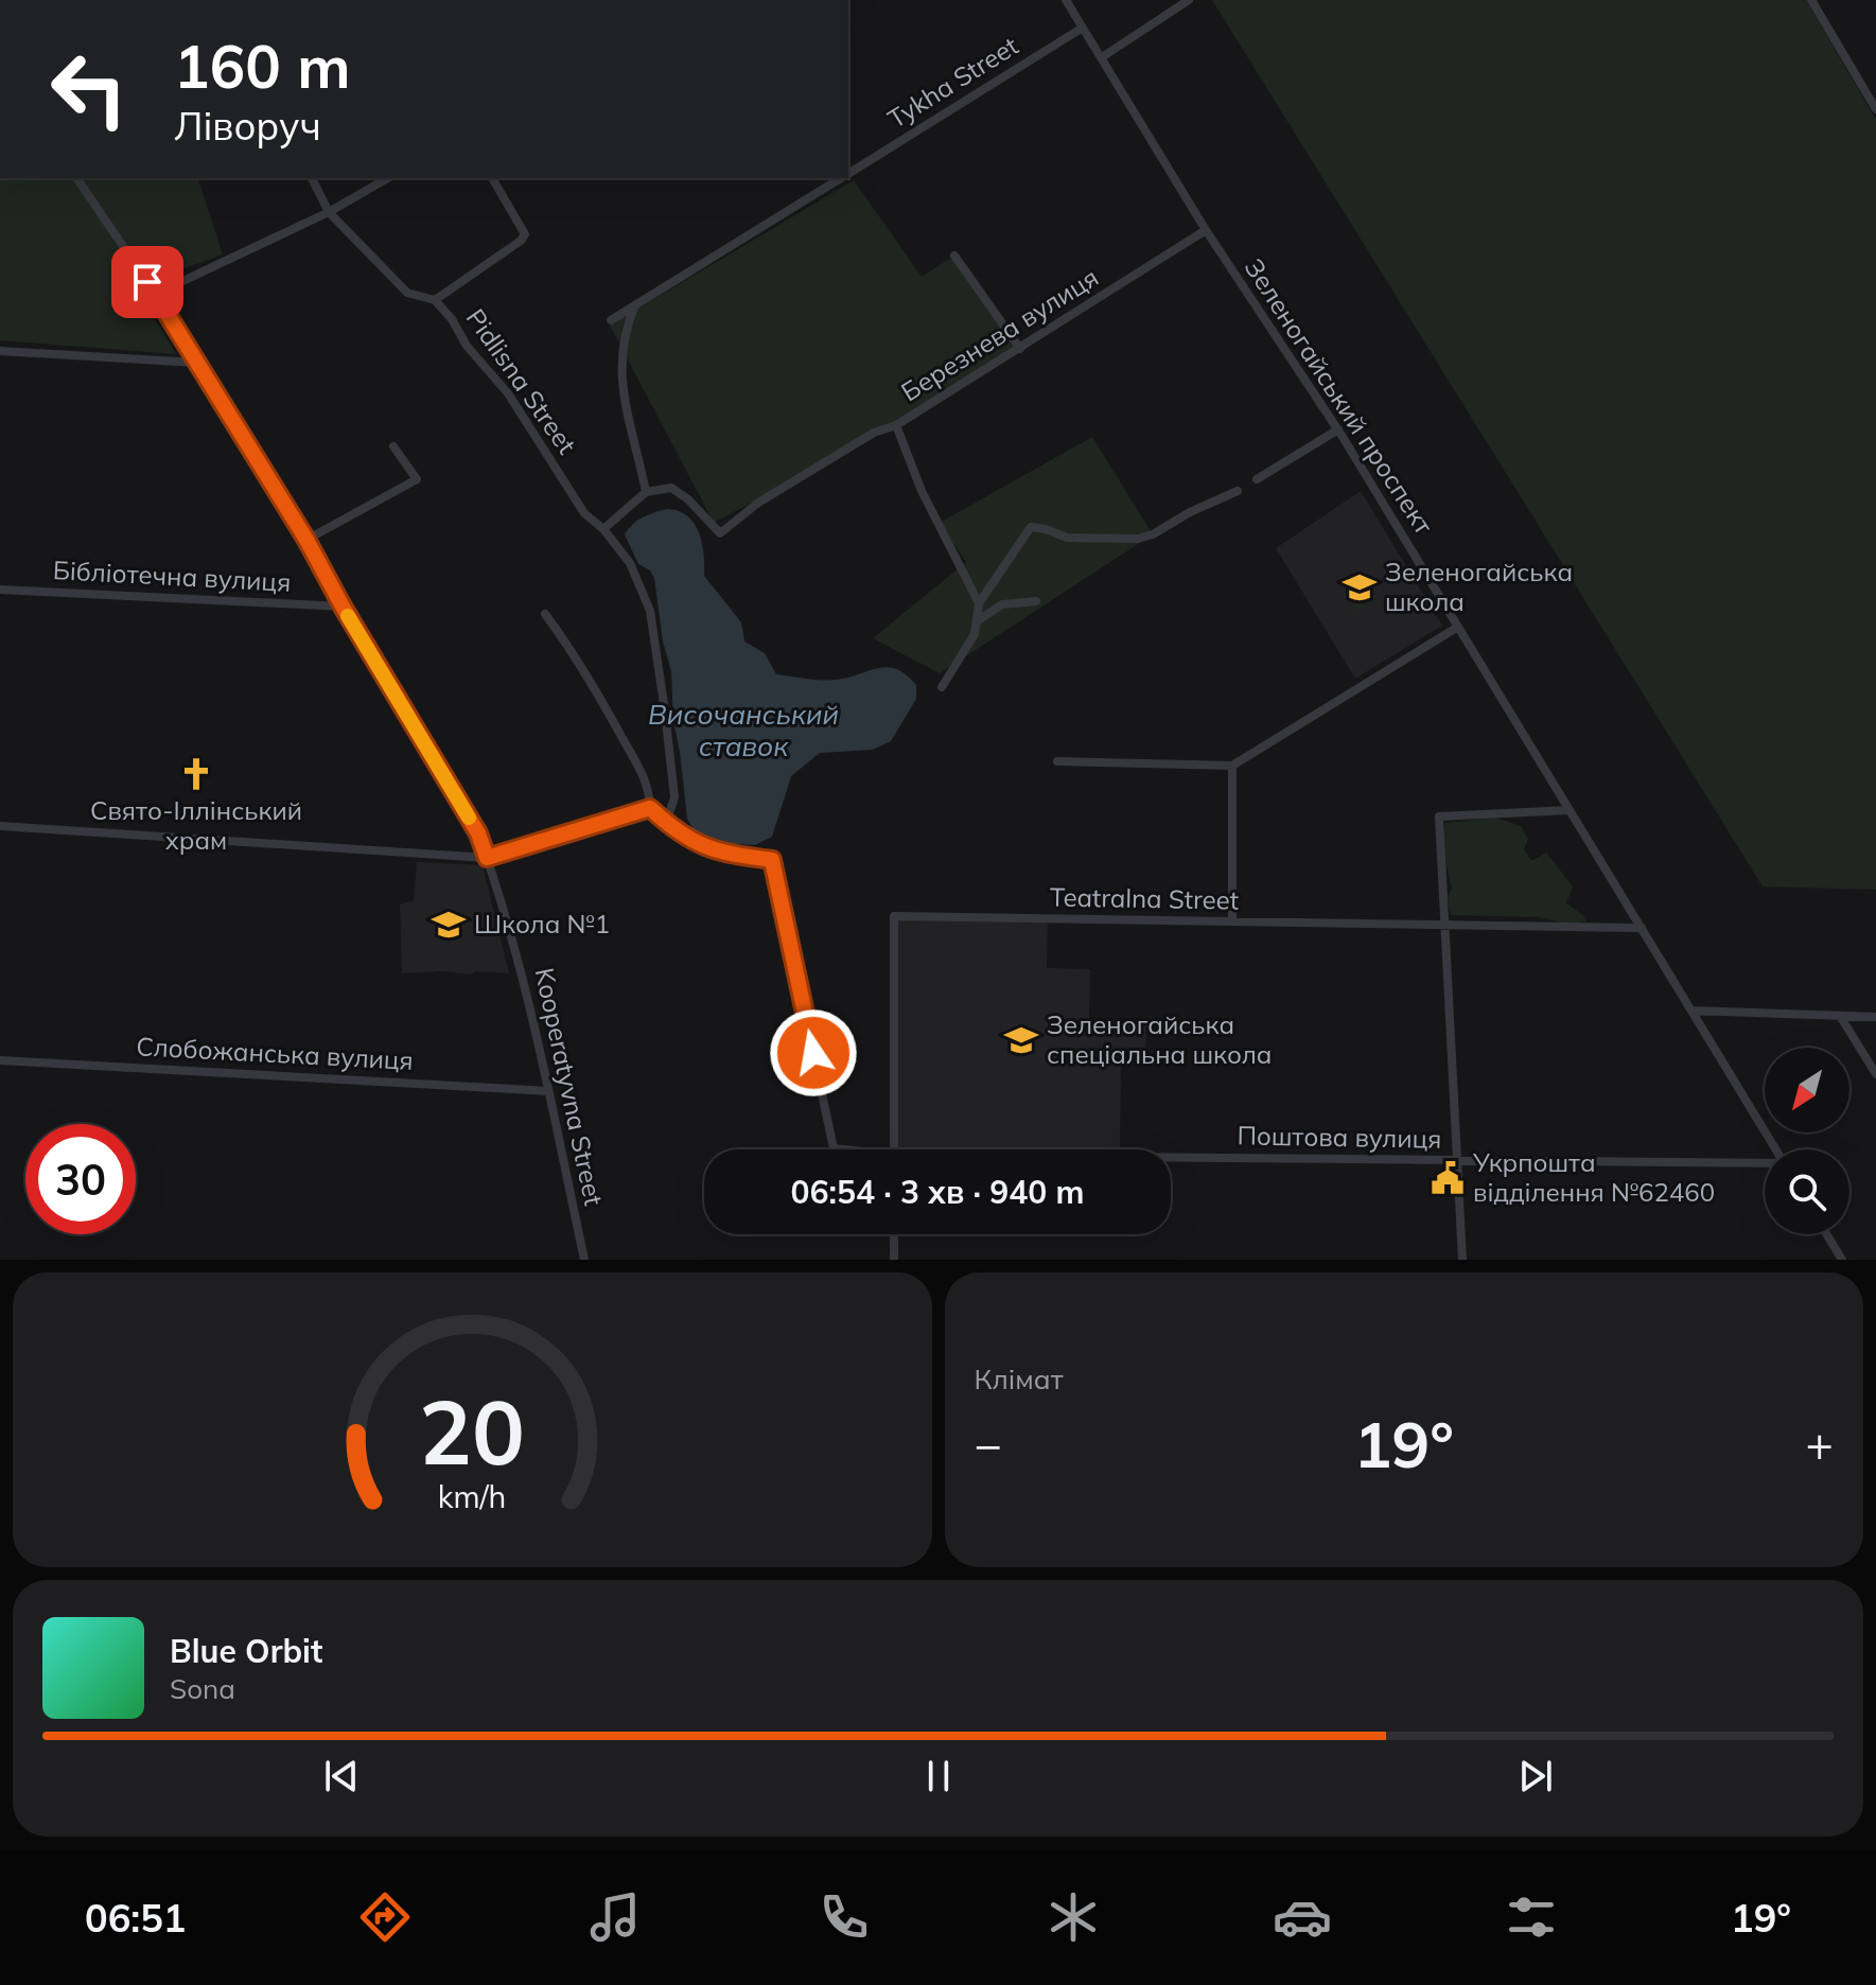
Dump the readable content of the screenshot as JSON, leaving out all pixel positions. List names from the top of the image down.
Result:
{
  "streets": {
    "street": [
      "Tykha Street",
      "Березнева вулиця",
      "Pidlisna Street",
      "Зеленогайський проспект",
      "Бібліотечна вулиця",
      "Teatralna Street",
      "Слобожанська вулиця",
      "Kooperatyvna Street",
      "Поштова вулиця"
    ]
  },
  "crossings": [
    ["Tykha Street", "Зеленогайський проспект"],
    ["Березнева вулиця", "Зеленогайський проспект"],
    ["Pidlisna Street", "Поштова вулиця"],
    ["Зеленогайський проспект", "Teatralna Street"],
    ["Бібліотечна вулиця", "Kooperatyvna Street"],
    ["Слобожанська вулиця", "Kooperatyvna Street"]
  ],
  "water": ["Височанський ставок"],
  "places": {
    "school or university": ["Зеленогайська школа", "Школа №1", "Зеленогайська спеціальна школа"],
    "church": ["Свято-Іллінський храм"],
    "public building": ["Укрпошта відділення №62460"]
  },
  "north": "bottom left",
  "page": {
    "turn": ["160 m", "Ліворуч"],
    "limit": "30",
    "trip": "06:54 · 3 хв · 940 m",
    "tile": "Клімат",
    "heat": ["−", "19°", "+"],
    "song": ["Blue Orbit", "Sona"],
    "tabs": ["06:51", "19°"],
    "gauge": ["20", "km/h"]
  }
}
